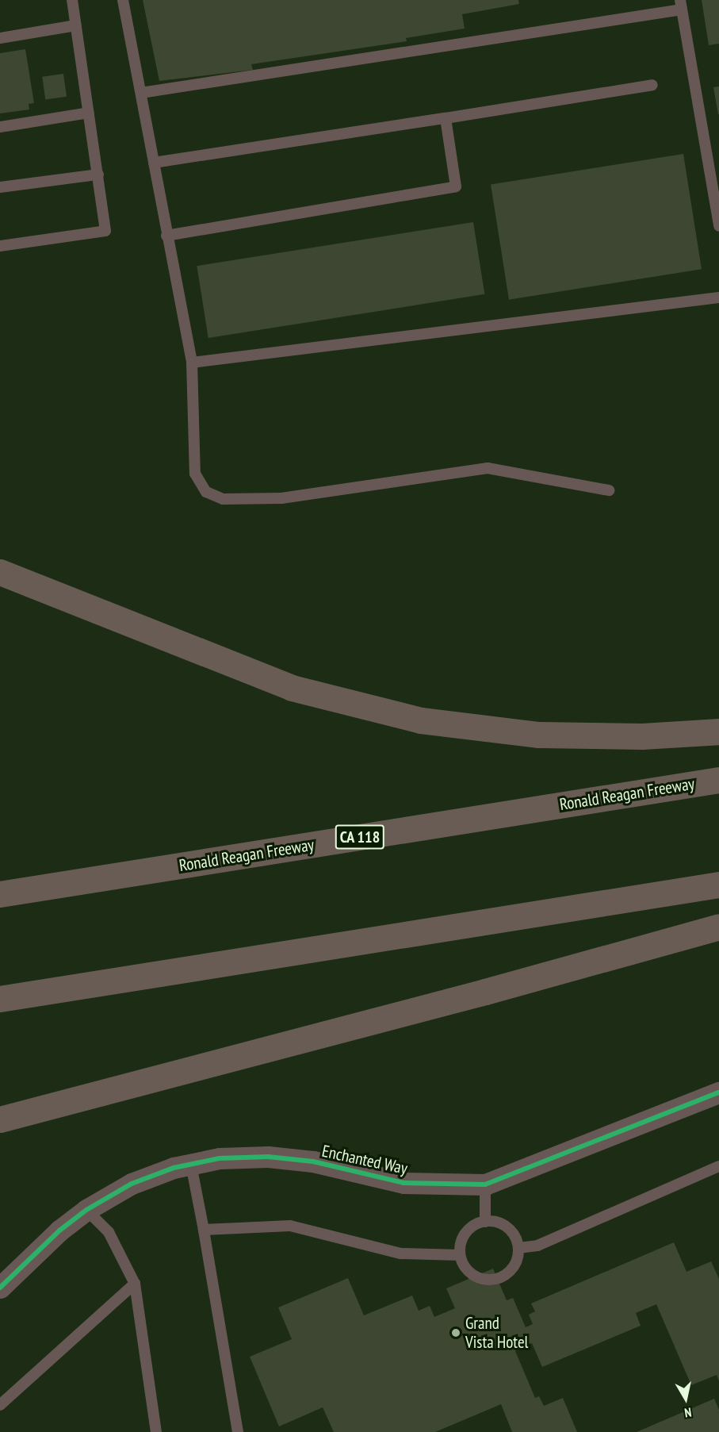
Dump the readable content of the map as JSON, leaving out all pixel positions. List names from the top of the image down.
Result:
{
  "streets": {
    "highway": ["Ronald Reagan Freeway", "CA 118"],
    "street": ["Enchanted Way"]
  },
  "places": ["Grand Vista Hotel"],
  "north": "bottom"
}
